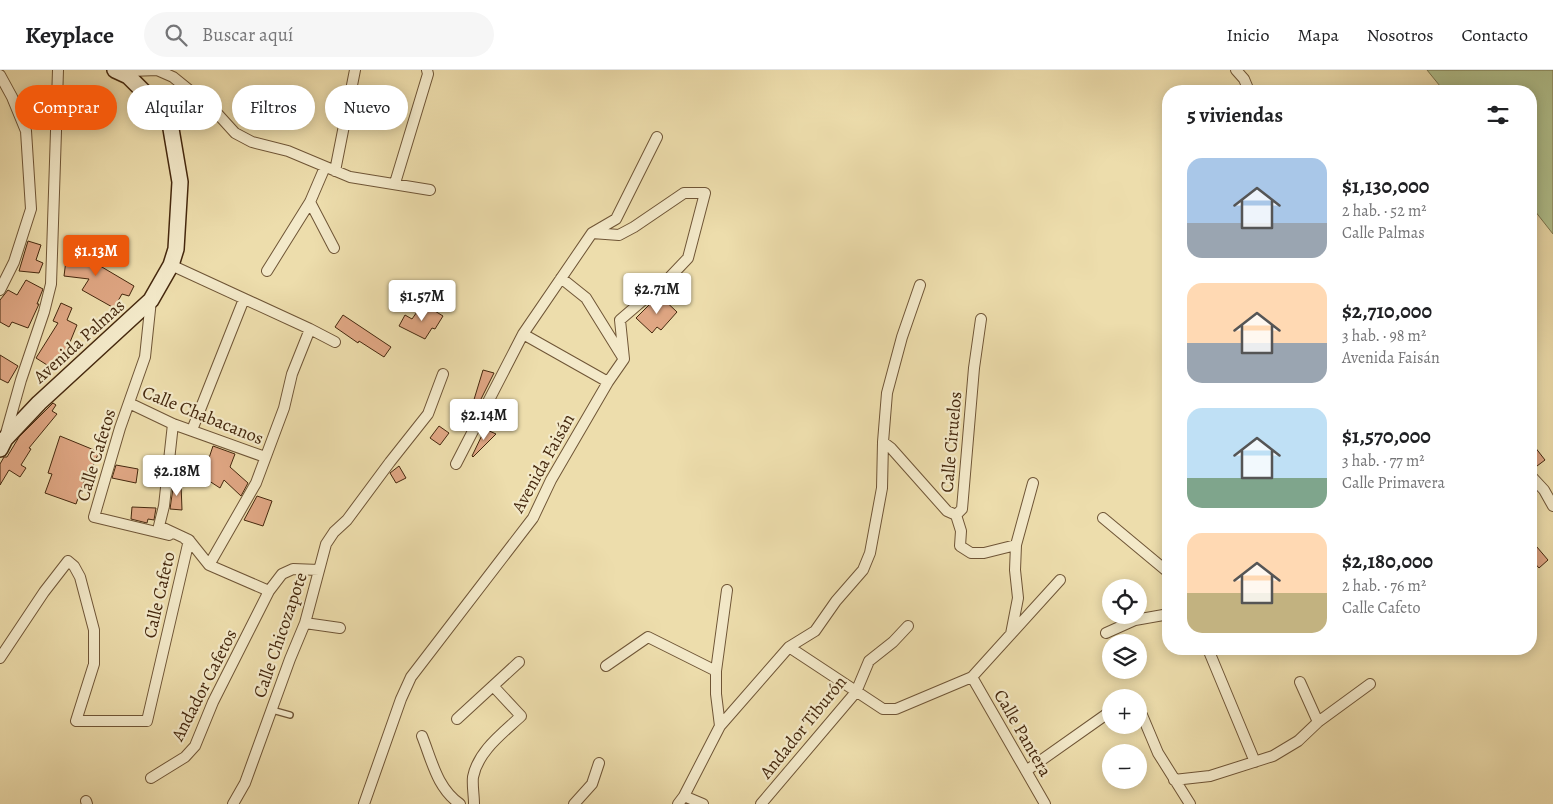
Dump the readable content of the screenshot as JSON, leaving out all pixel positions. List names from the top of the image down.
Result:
{
  "streets": {
    "main road": ["Avenida Palmas"],
    "street": [
      "Calle Chabacanos",
      "Calle Ciruelos",
      "Calle Cafetos",
      "Avenida Faisán",
      "Calle Cafeto",
      "Calle Chicozapote",
      "Andador Cafetos",
      "Andador Tiburón",
      "Calle Pantera"
    ]
  },
  "crossings": [
    ["Avenida Palmas", "Calle Cafetos"],
    ["Calle Chabacanos", "Calle Cafetos"],
    ["Calle Chabacanos", "Calle Cafeto"],
    ["Calle Cafetos", "Calle Cafeto"],
    ["Calle Chicozapote", "Andador Cafetos"]
  ],
  "page": {
    "header": "Keyplace",
    "search": "Buscar aquí",
    "nav": [
      "Inicio",
      "Mapa",
      "Nosotros",
      "Contacto"
    ],
    "chip": [
      "Comprar",
      "Alquilar",
      "Filtros",
      "Nuevo"
    ],
    "heading": "5 viviendas",
    "list": [
      {
        "name": "$1,130,000",
        "note": "2 hab. · 52 m² · Calle Palmas"
      },
      {
        "name": "$2,710,000",
        "note": "3 hab. · 98 m² · Avenida Faisán"
      },
      {
        "name": "$1,570,000",
        "note": "3 hab. · 77 m² · Calle Primavera"
      },
      {
        "name": "$2,180,000",
        "note": "2 hab. · 76 m² · Calle Cafeto"
      }
    ],
    "price": [
      "$1.13M",
      "$2.71M",
      "$1.57M",
      "$2.14M",
      "$2.18M"
    ],
    "map_buttons": ["+", "−"]
  }
}
